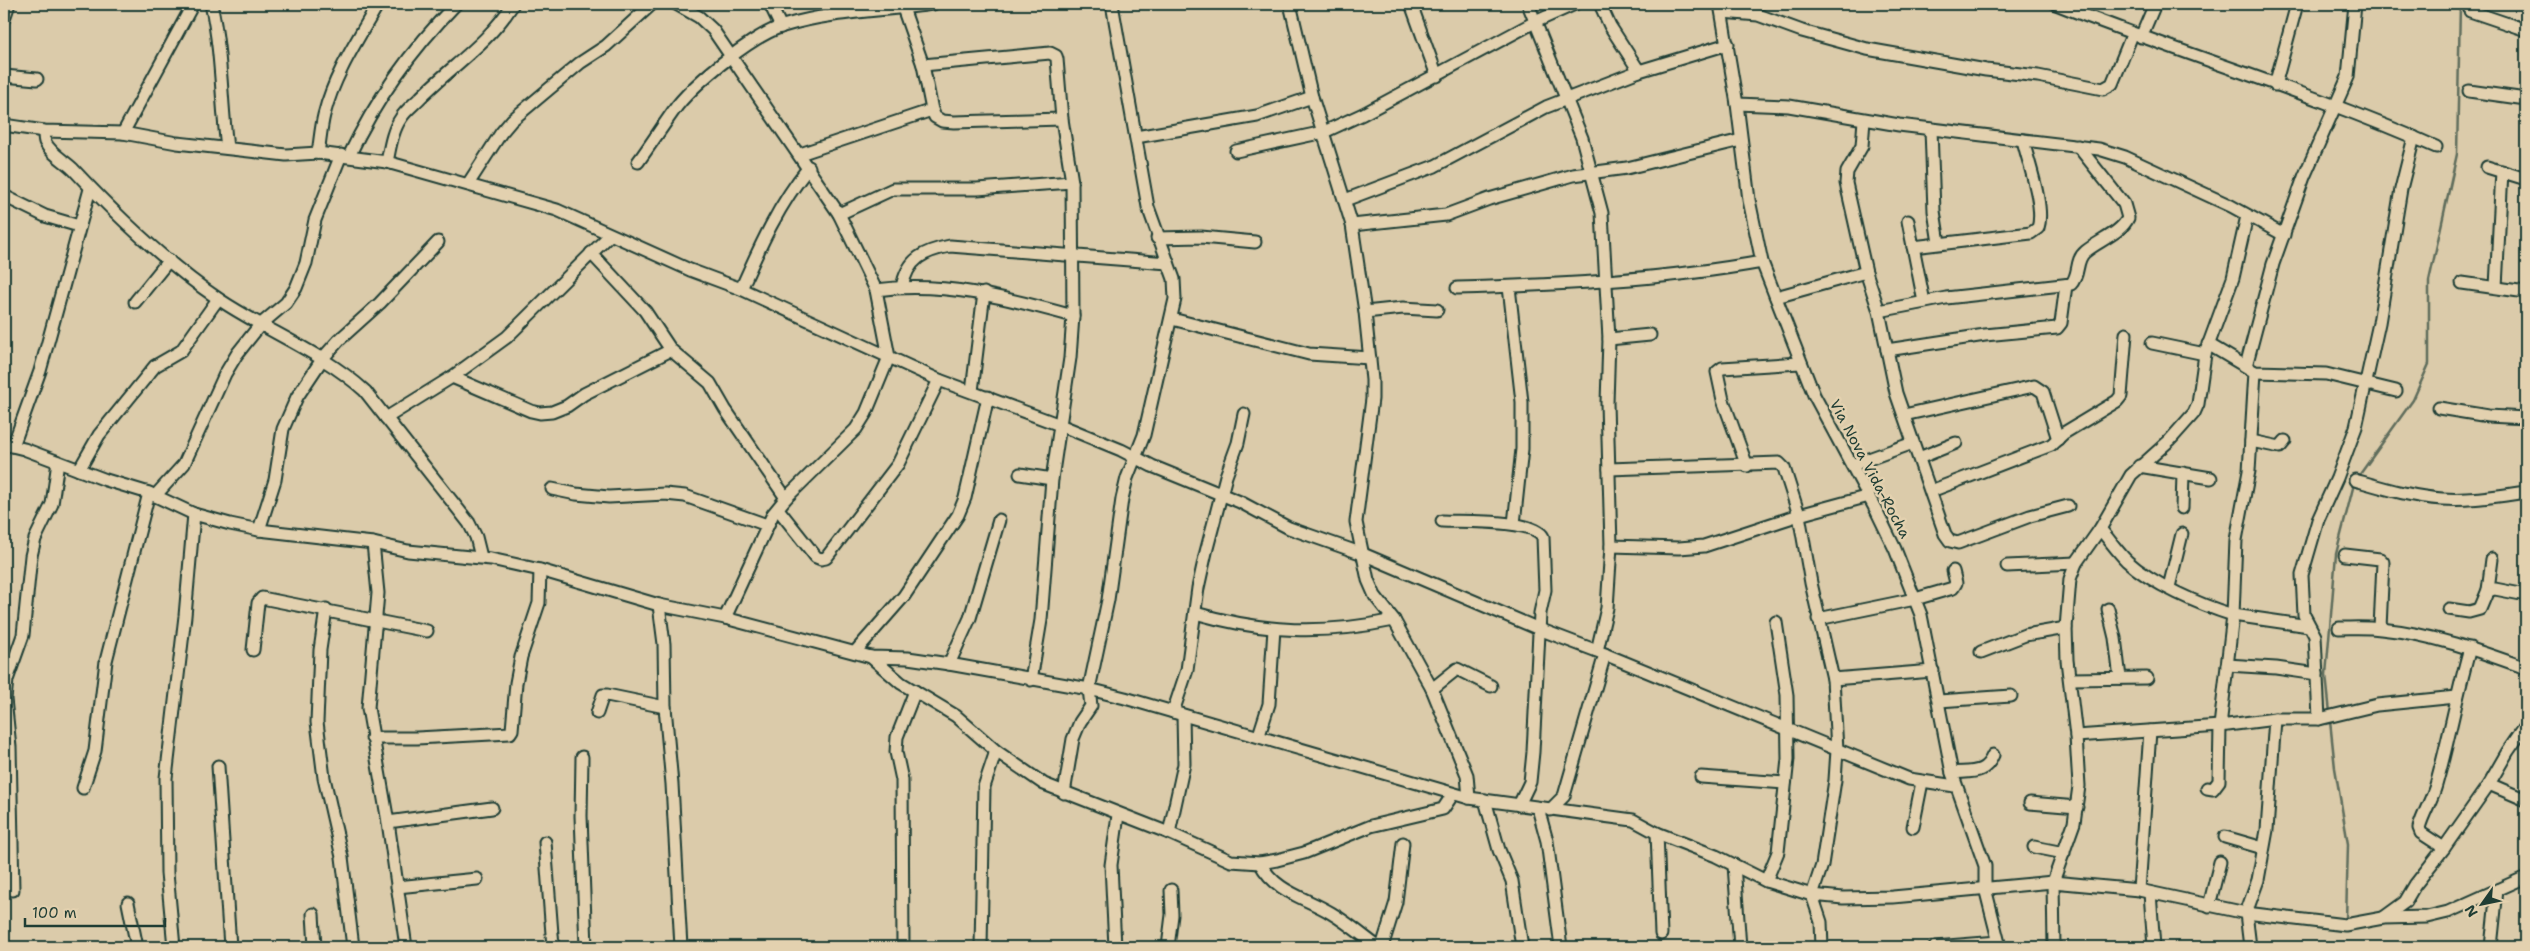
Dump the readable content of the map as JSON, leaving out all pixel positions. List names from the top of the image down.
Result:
{
  "streets": {
    "street": ["Via Nova Vida-Rocha"]
  },
  "scale_bar": "100 m",
  "north": "bottom left"
}
